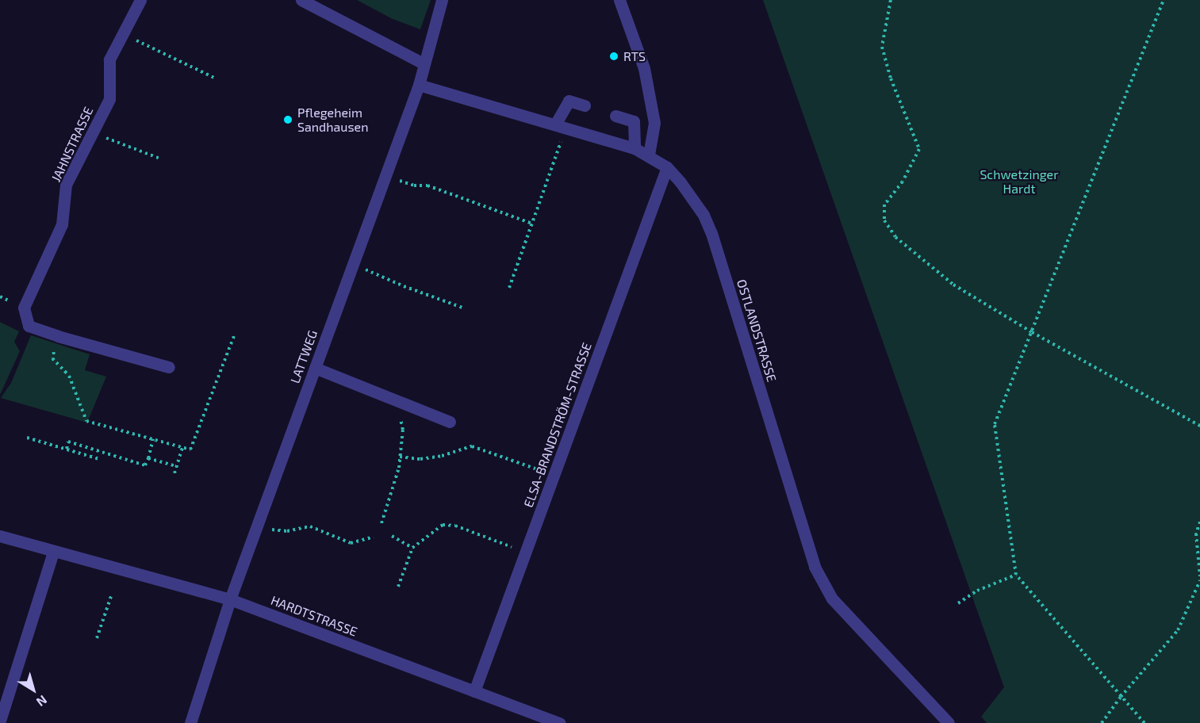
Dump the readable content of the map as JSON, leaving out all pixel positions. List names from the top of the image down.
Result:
{
  "streets": {
    "street": [
      "JAHNSTRASSE",
      "OSTLANDSTRASSE",
      "LATTWEG",
      "ELSA-BRANDSTRÖM-STRASSE",
      "HARDTSTRASSE"
    ]
  },
  "crossings": [
    ["OSTLANDSTRASSE", "LATTWEG"],
    ["OSTLANDSTRASSE", "ELSA-BRANDSTRÖM-STRASSE"],
    ["LATTWEG", "HARDTSTRASSE"],
    ["ELSA-BRANDSTRÖM-STRASSE", "HARDTSTRASSE"]
  ],
  "parks": ["Schwetzinger Hardt"],
  "places": ["RTS", "Pflegeheim Sandhausen"],
  "north": "bottom right"
}
